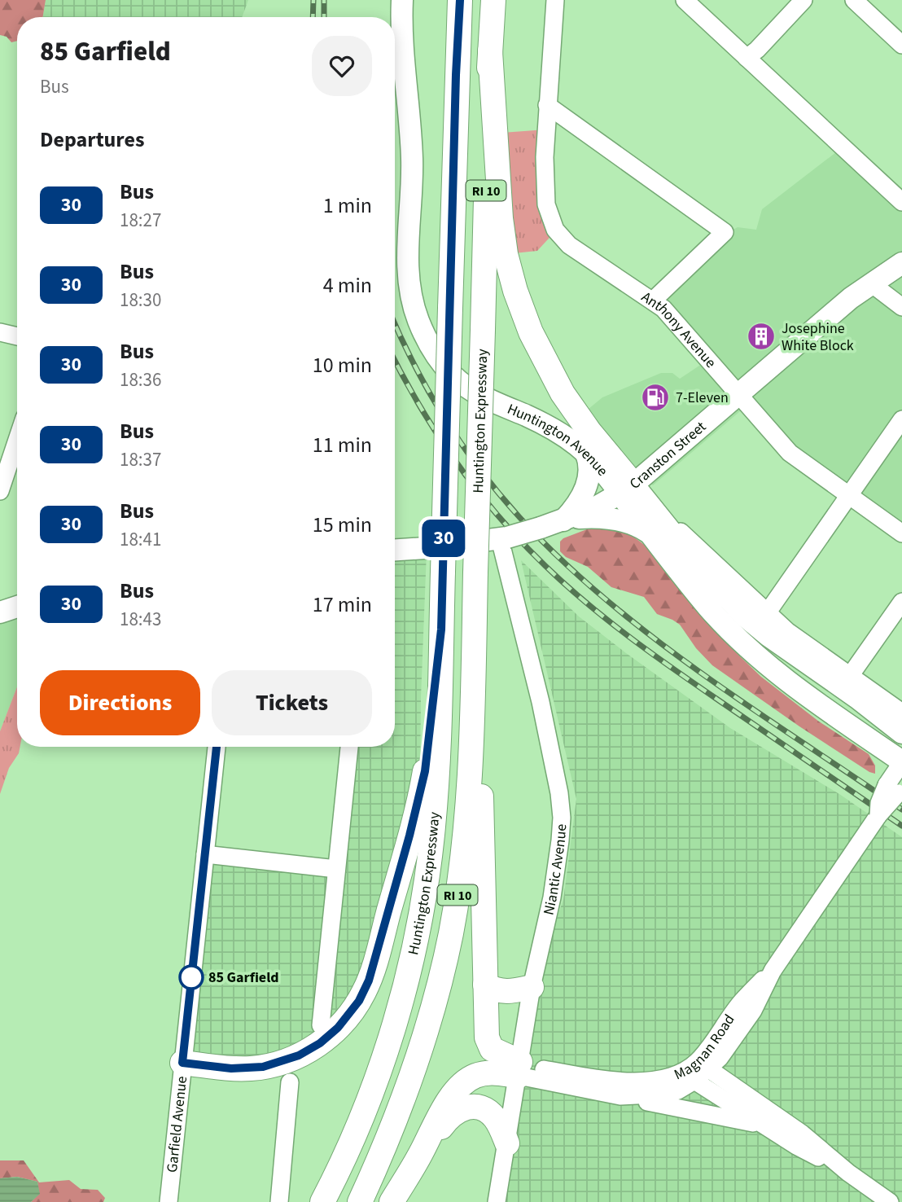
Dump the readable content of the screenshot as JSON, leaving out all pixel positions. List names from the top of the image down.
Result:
{
  "streets": {
    "highway": ["RI 10", "Huntington Expressway"],
    "main road": ["Huntington Avenue", "Cranston Street"],
    "street": [
      "Anthony Avenue",
      "Niantic Avenue",
      "Magnan Road",
      "Garfield Avenue"
    ]
  },
  "crossings": [
    ["Anthony Avenue", "Cranston Street"],
    ["Huntington Avenue", "Cranston Street"],
    ["Huntington Avenue", "Magnan Road"],
    ["Cranston Street", "Niantic Avenue"]
  ],
  "places": {
    "building": ["Josephine White Block"],
    "fuel station": ["7-Eleven"],
    "other": ["85 Garfield"]
  },
  "lines": ["bus line 30"],
  "page": {
    "on_map": "30",
    "heading": [
      ["85 Garfield", "Bus"],
      "Departures"
    ],
    "list": [
      {
        "mark": "30",
        "name": "Bus",
        "note": "18:27",
        "value": "1 min"
      },
      {
        "mark": "30",
        "name": "Bus",
        "note": "18:30",
        "value": "4 min"
      },
      {
        "mark": "30",
        "name": "Bus",
        "note": "18:36",
        "value": "10 min"
      },
      {
        "mark": "30",
        "name": "Bus",
        "note": "18:37",
        "value": "11 min"
      },
      {
        "mark": "30",
        "name": "Bus",
        "note": "18:41",
        "value": "15 min"
      },
      {
        "mark": "30",
        "name": "Bus",
        "note": "18:43",
        "value": "17 min"
      }
    ],
    "buttons": ["Directions", "Tickets"]
  }
}
